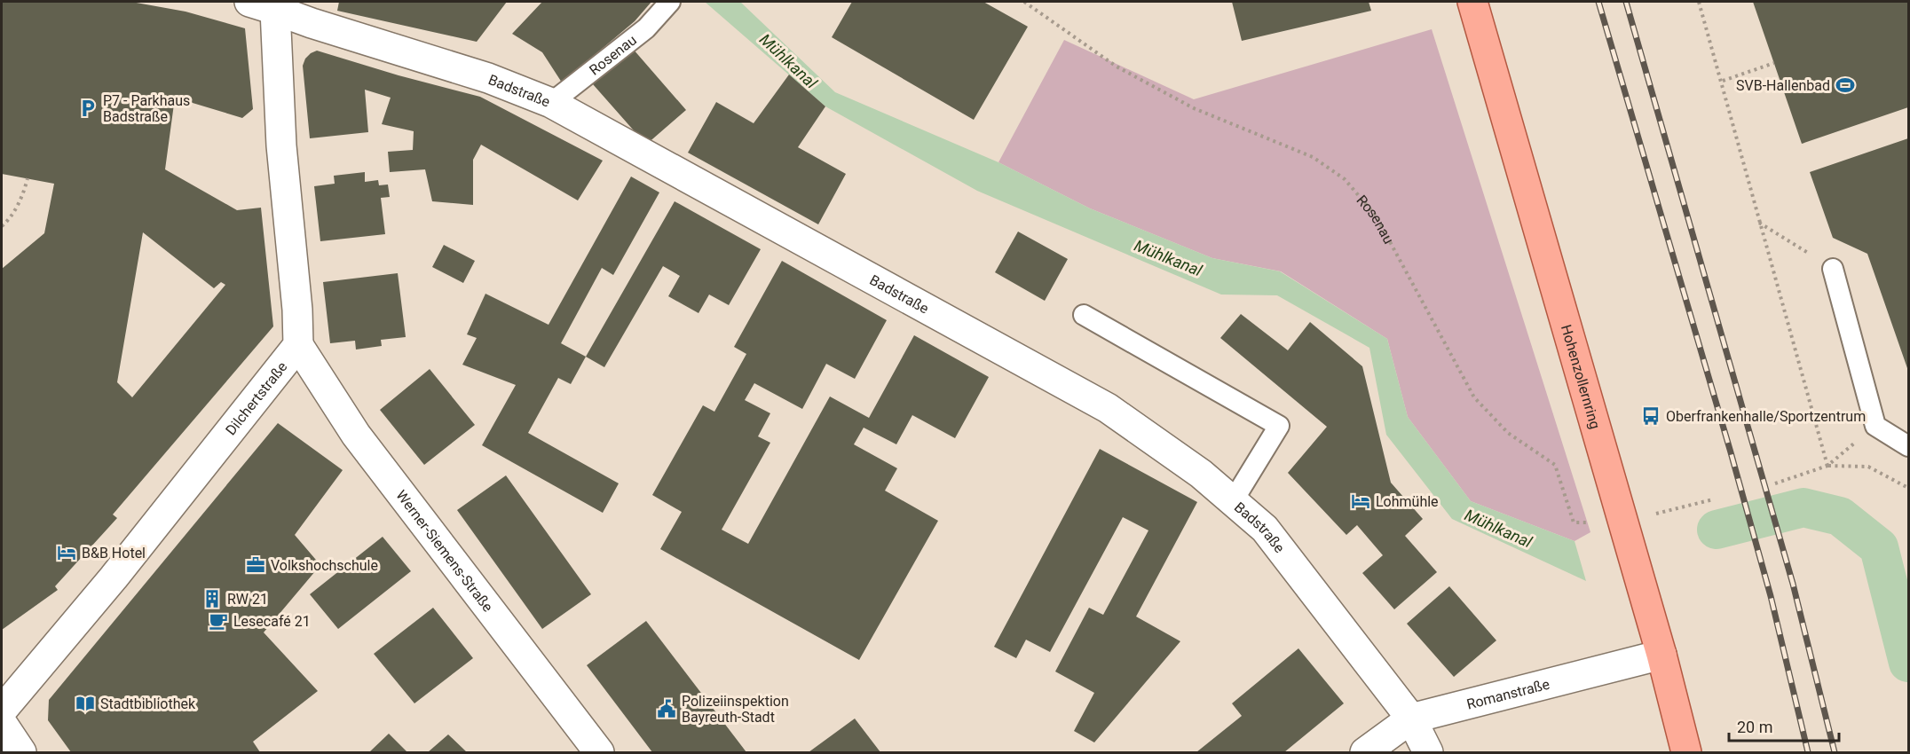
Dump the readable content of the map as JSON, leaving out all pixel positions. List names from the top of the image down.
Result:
{
  "streets": {
    "main road": ["Hohenzollernring"],
    "street": [
      "Badstraße",
      "Dilchertstraße",
      "Werner-Siemens-Straße",
      "Romanstraße"
    ],
    "lane": ["Rosenau"]
  },
  "crossings": [
    ["Rosenau", "Badstraße"],
    ["Rosenau", "Hohenzollernring"],
    ["Badstraße", "Romanstraße"],
    ["Hohenzollernring", "Romanstraße"],
    ["Dilchertstraße", "Werner-Siemens-Straße"]
  ],
  "water": ["Mühlkanal"],
  "places": {
    "sports": ["SVB-Hallenbad"],
    "parking": ["P7 - Parkhaus Badstraße"],
    "bus stop": ["Oberfrankenhalle/Sportzentrum"],
    "hotel": ["Lohmühle", "B&B Hotel"],
    "office": ["Volkshochschule"],
    "building": ["RW 21"],
    "cafe": ["Lesecafé 21"],
    "library": ["Stadtbibliothek"],
    "public building": ["Polizeiinspektion Bayreuth-Stadt"]
  },
  "scale_bar": "20 m"
}
